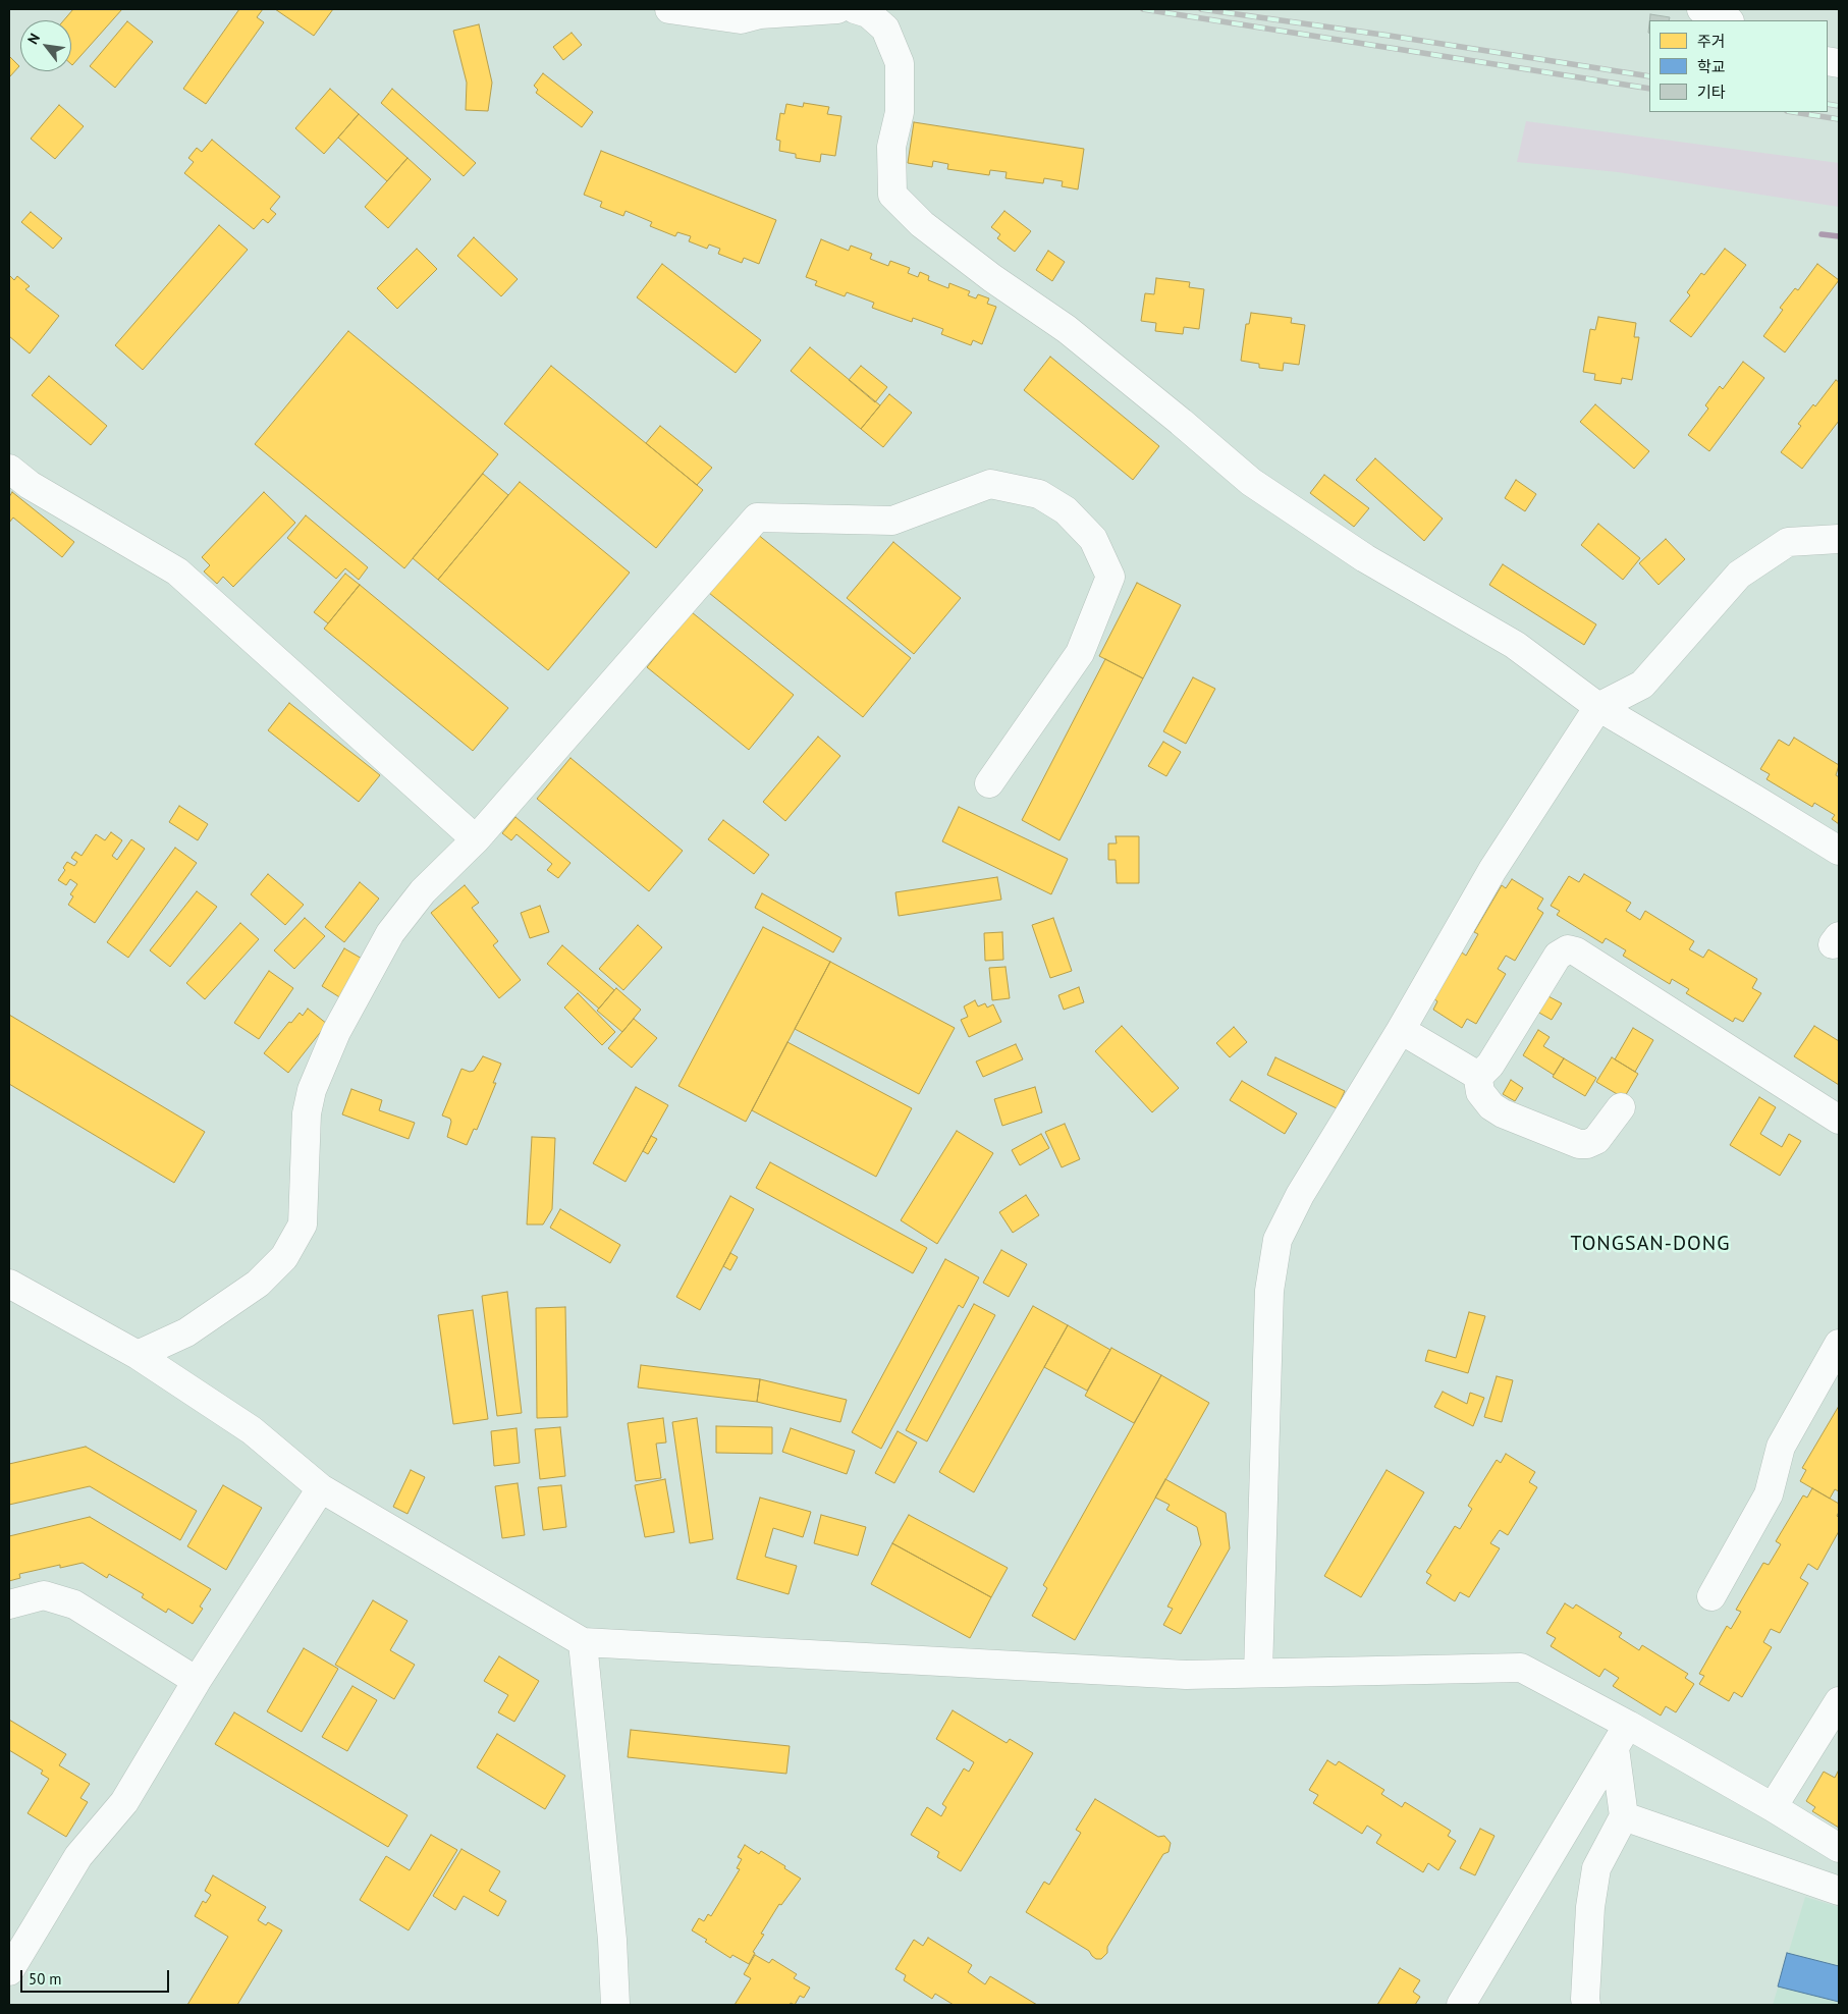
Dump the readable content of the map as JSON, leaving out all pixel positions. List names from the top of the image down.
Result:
{
  "districts": ["TONGSAN-DONG"],
  "legend": ["주거", "학교", "기타"],
  "scale_bar": "50 m",
  "north": "top left"
}
